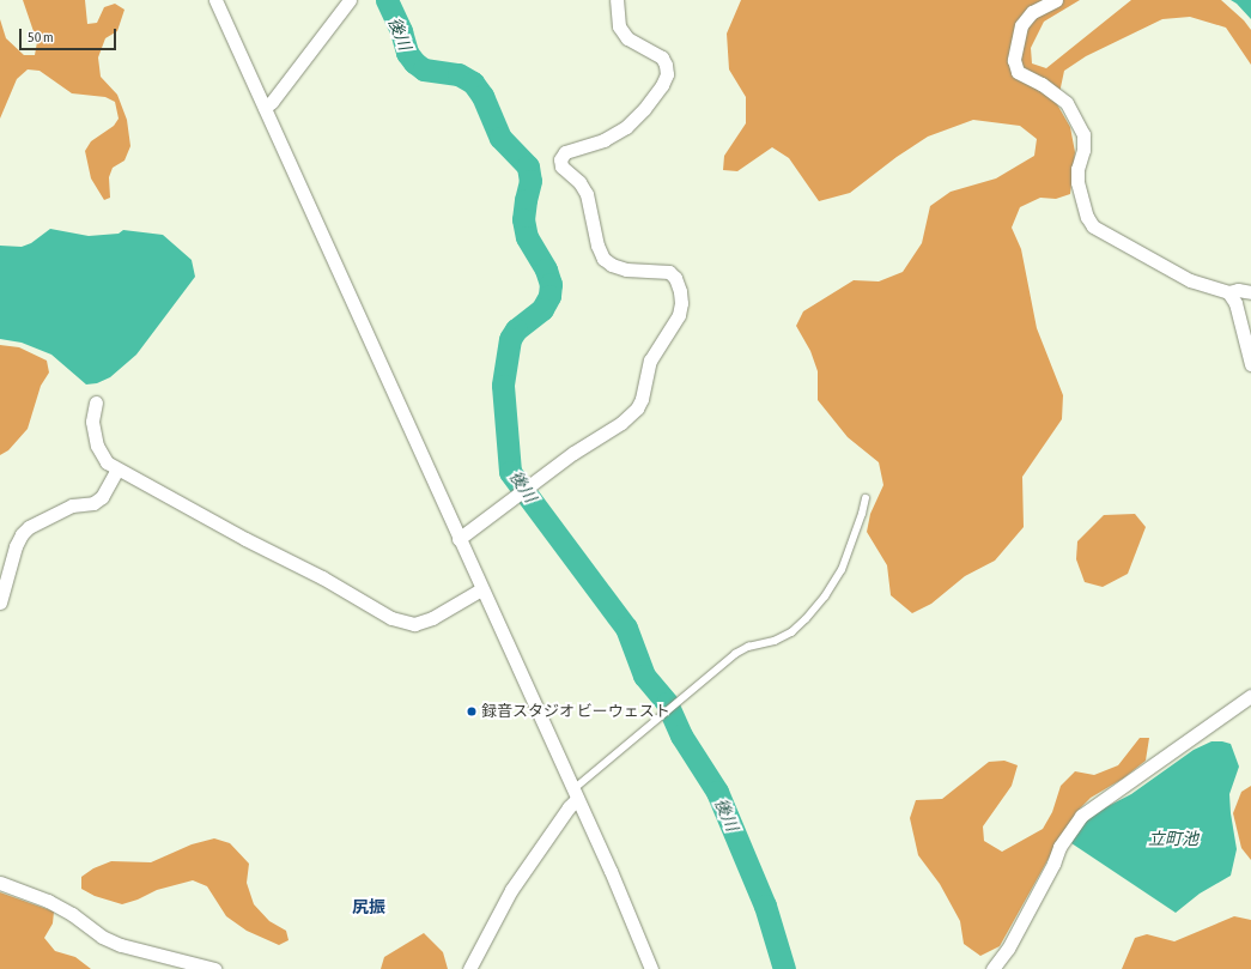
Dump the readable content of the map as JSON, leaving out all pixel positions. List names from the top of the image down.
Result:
{
  "districts": ["尻振"],
  "water": ["後川", "立町池"],
  "places": ["録音スタジオ ビーウェスト"],
  "scale_bar": "50 m"
}
